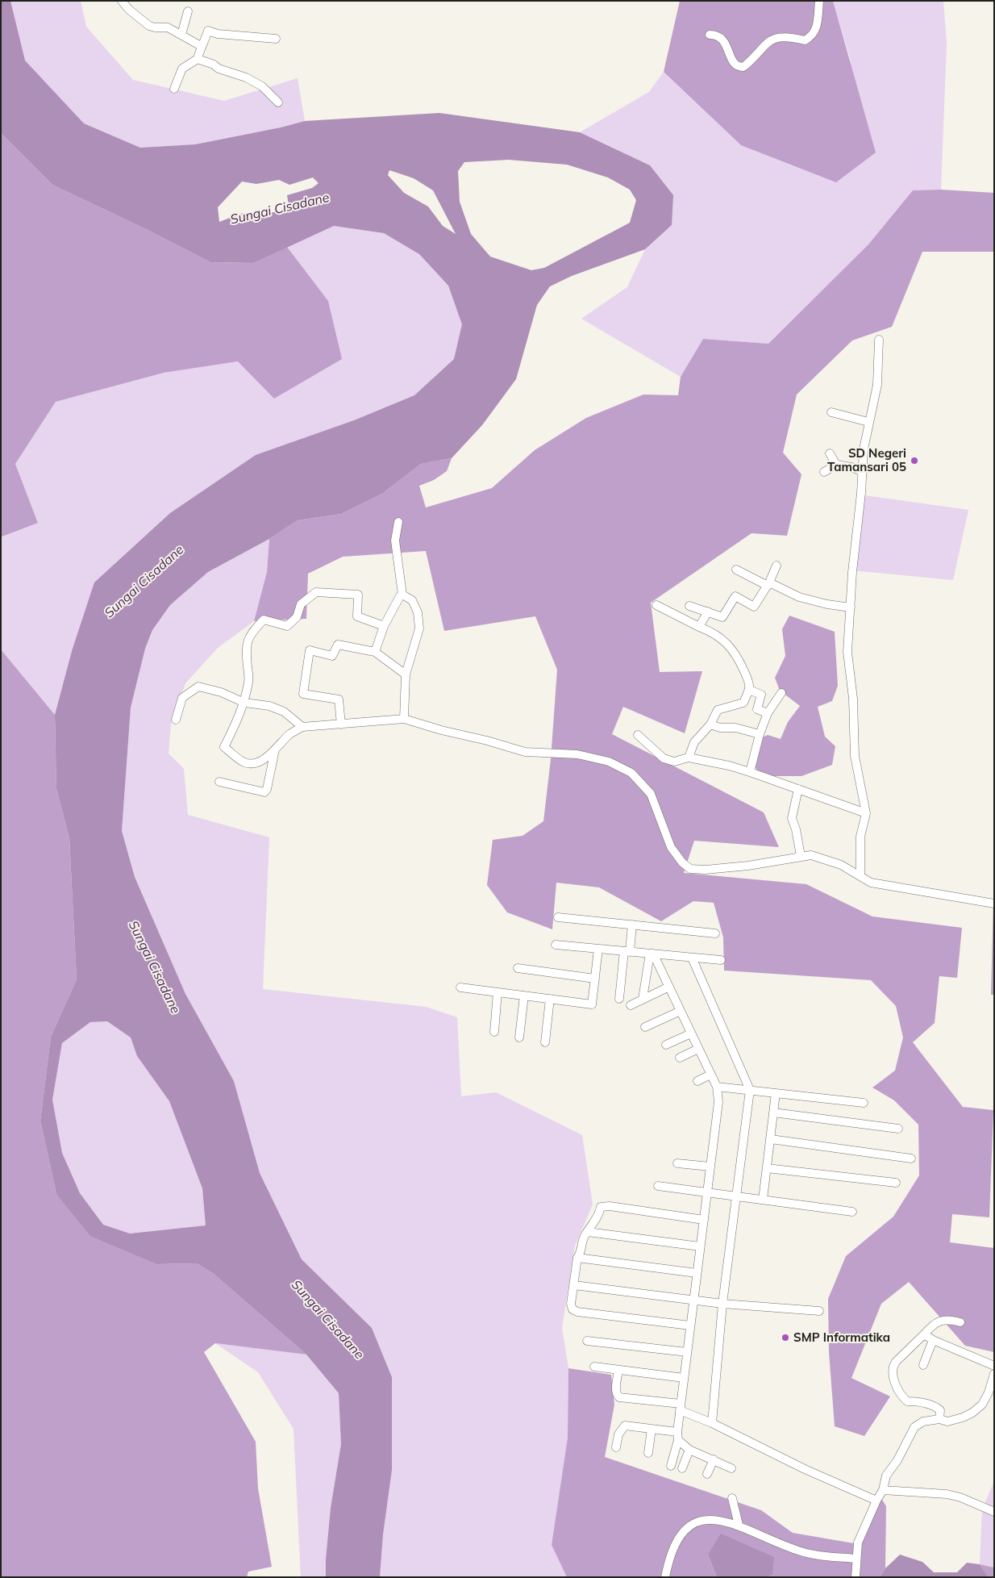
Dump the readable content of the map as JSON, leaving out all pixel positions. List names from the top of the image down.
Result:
{
  "water": ["Sungai Cisadane"],
  "places": ["SD Negeri Tamansari 05", "SMP Informatika"]
}
